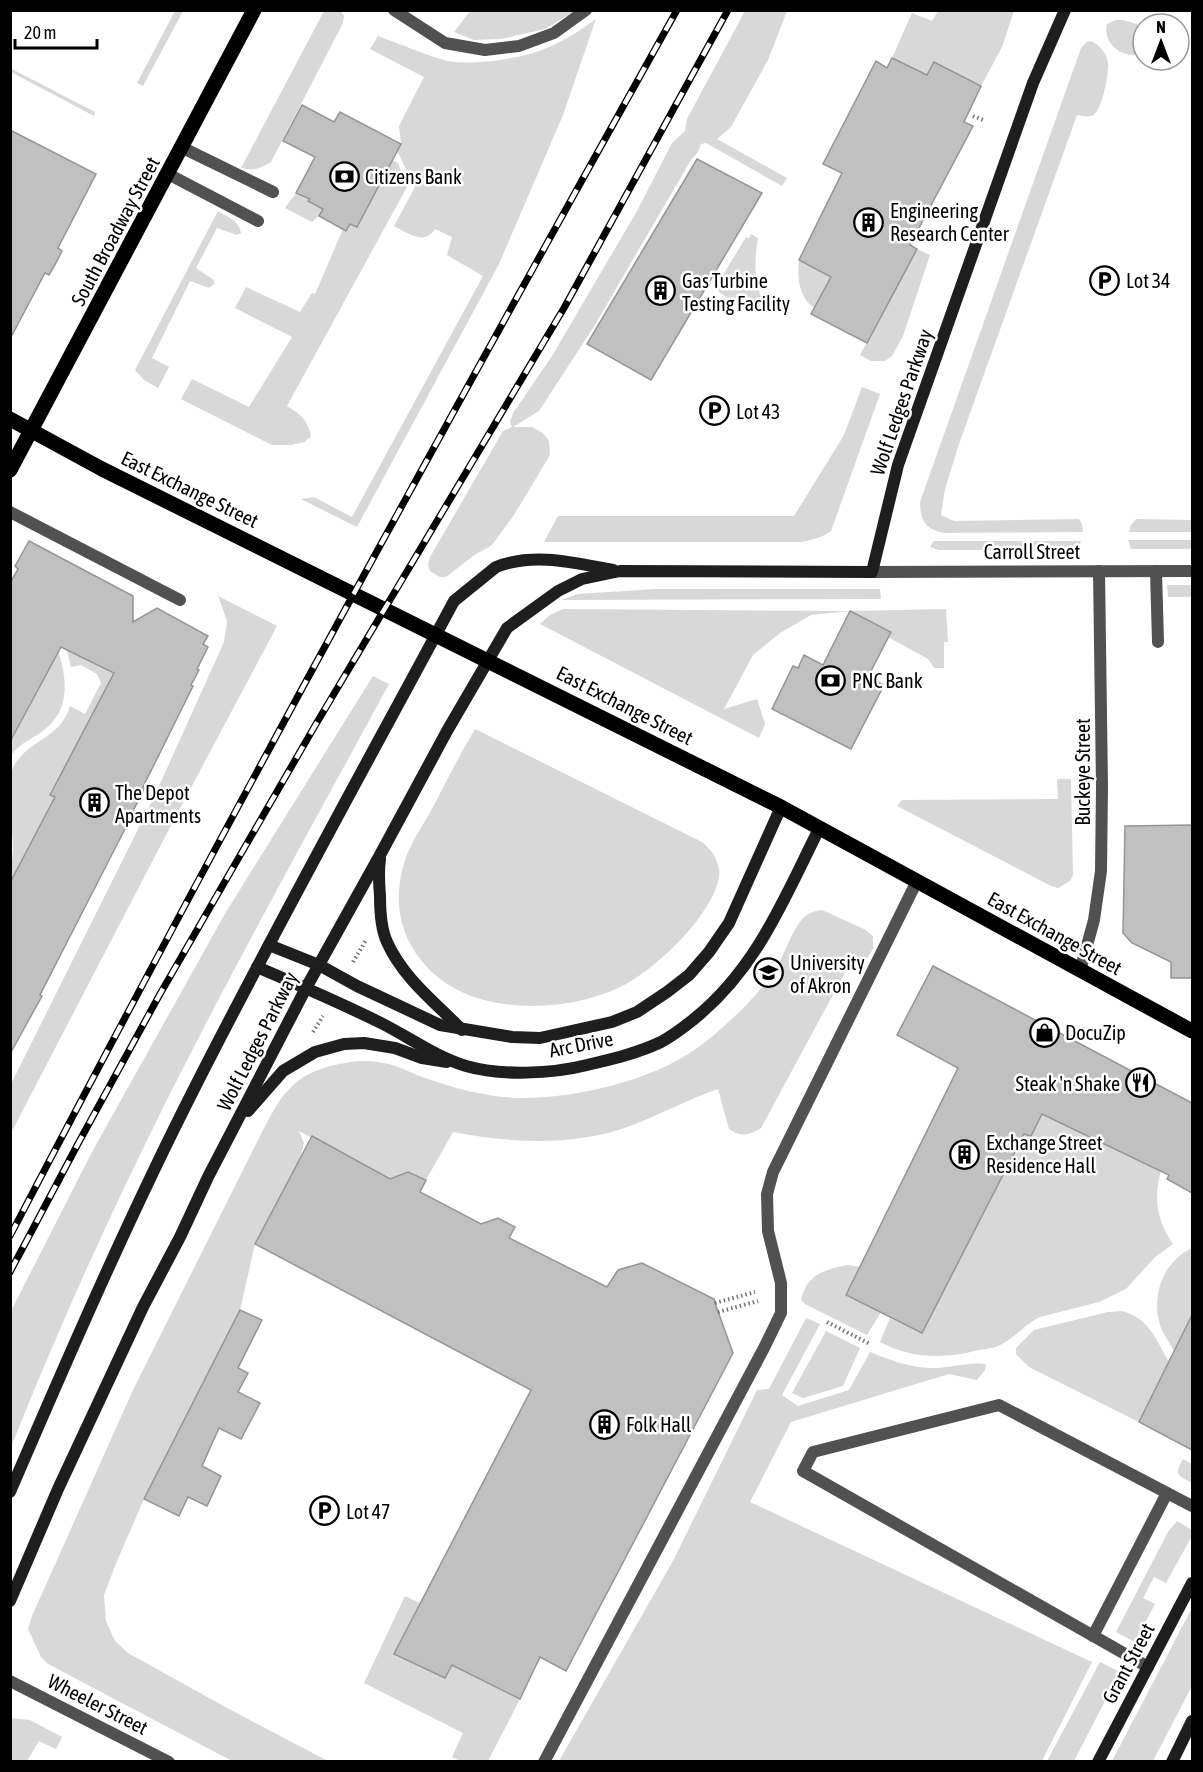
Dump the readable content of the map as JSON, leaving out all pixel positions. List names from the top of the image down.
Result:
{
  "streets": {
    "main road": [
      "South Broadway Street",
      "Wolf Ledges Parkway",
      "East Exchange Street",
      "Arc Drive",
      "Grant Street"
    ],
    "street": ["Carroll Street", "Buckeye Street", "Wheeler Street"]
  },
  "crossings": [
    ["South Broadway Street", "East Exchange Street"],
    ["Wolf Ledges Parkway", "Carroll Street"],
    ["Wolf Ledges Parkway", "Arc Drive"],
    ["East Exchange Street", "Buckeye Street"],
    ["East Exchange Street", "Arc Drive"],
    ["Carroll Street", "Buckeye Street"]
  ],
  "places": {
    "bank": ["Citizens Bank", "PNC Bank"],
    "building": [
      "Engineering Research Center",
      "Gas Turbine Testing Facility",
      "The Depot Apartments",
      "Exchange Street Residence Hall",
      "Folk Hall"
    ],
    "parking": ["Lot 34", "Lot 43", "Lot 47"],
    "school or university": ["University of Akron"],
    "shop": ["DocuZip"],
    "restaurant": ["Steak 'n Shake"]
  },
  "scale_bar": "20 m",
  "north": "top"
}
